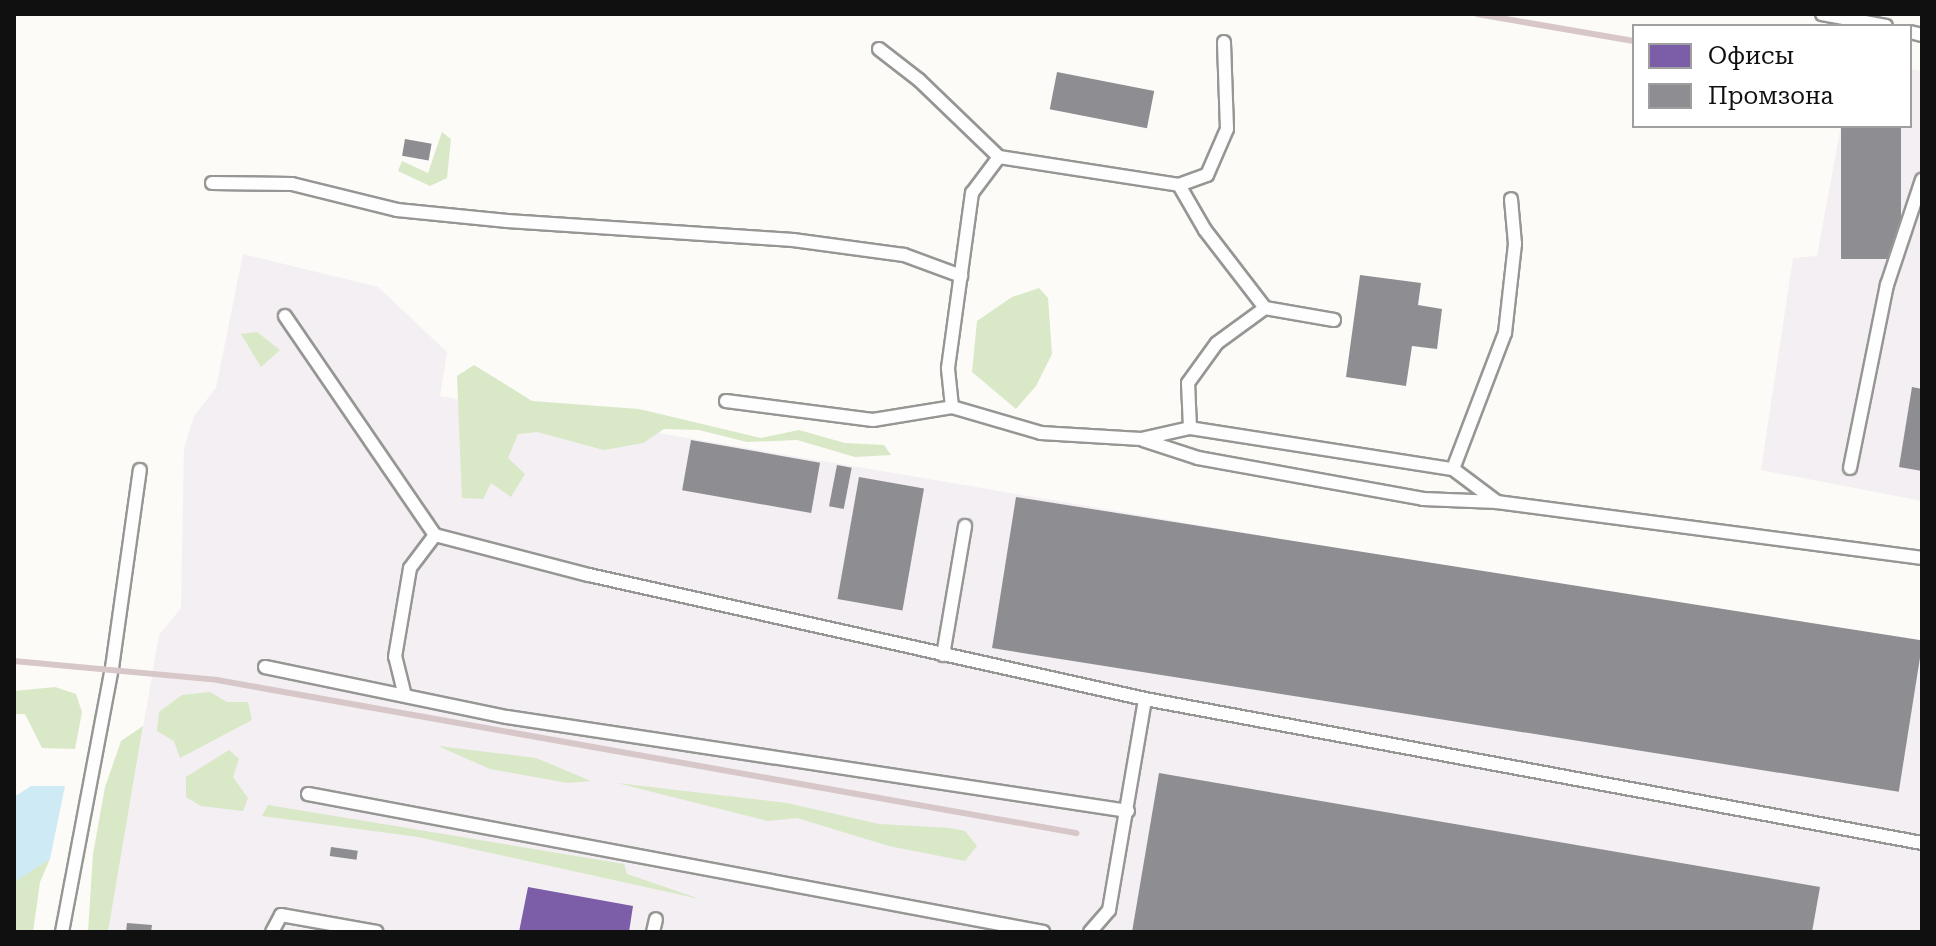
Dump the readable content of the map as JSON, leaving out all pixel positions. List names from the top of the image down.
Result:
{
  "legend": ["Офисы", "Промзона"]
}
